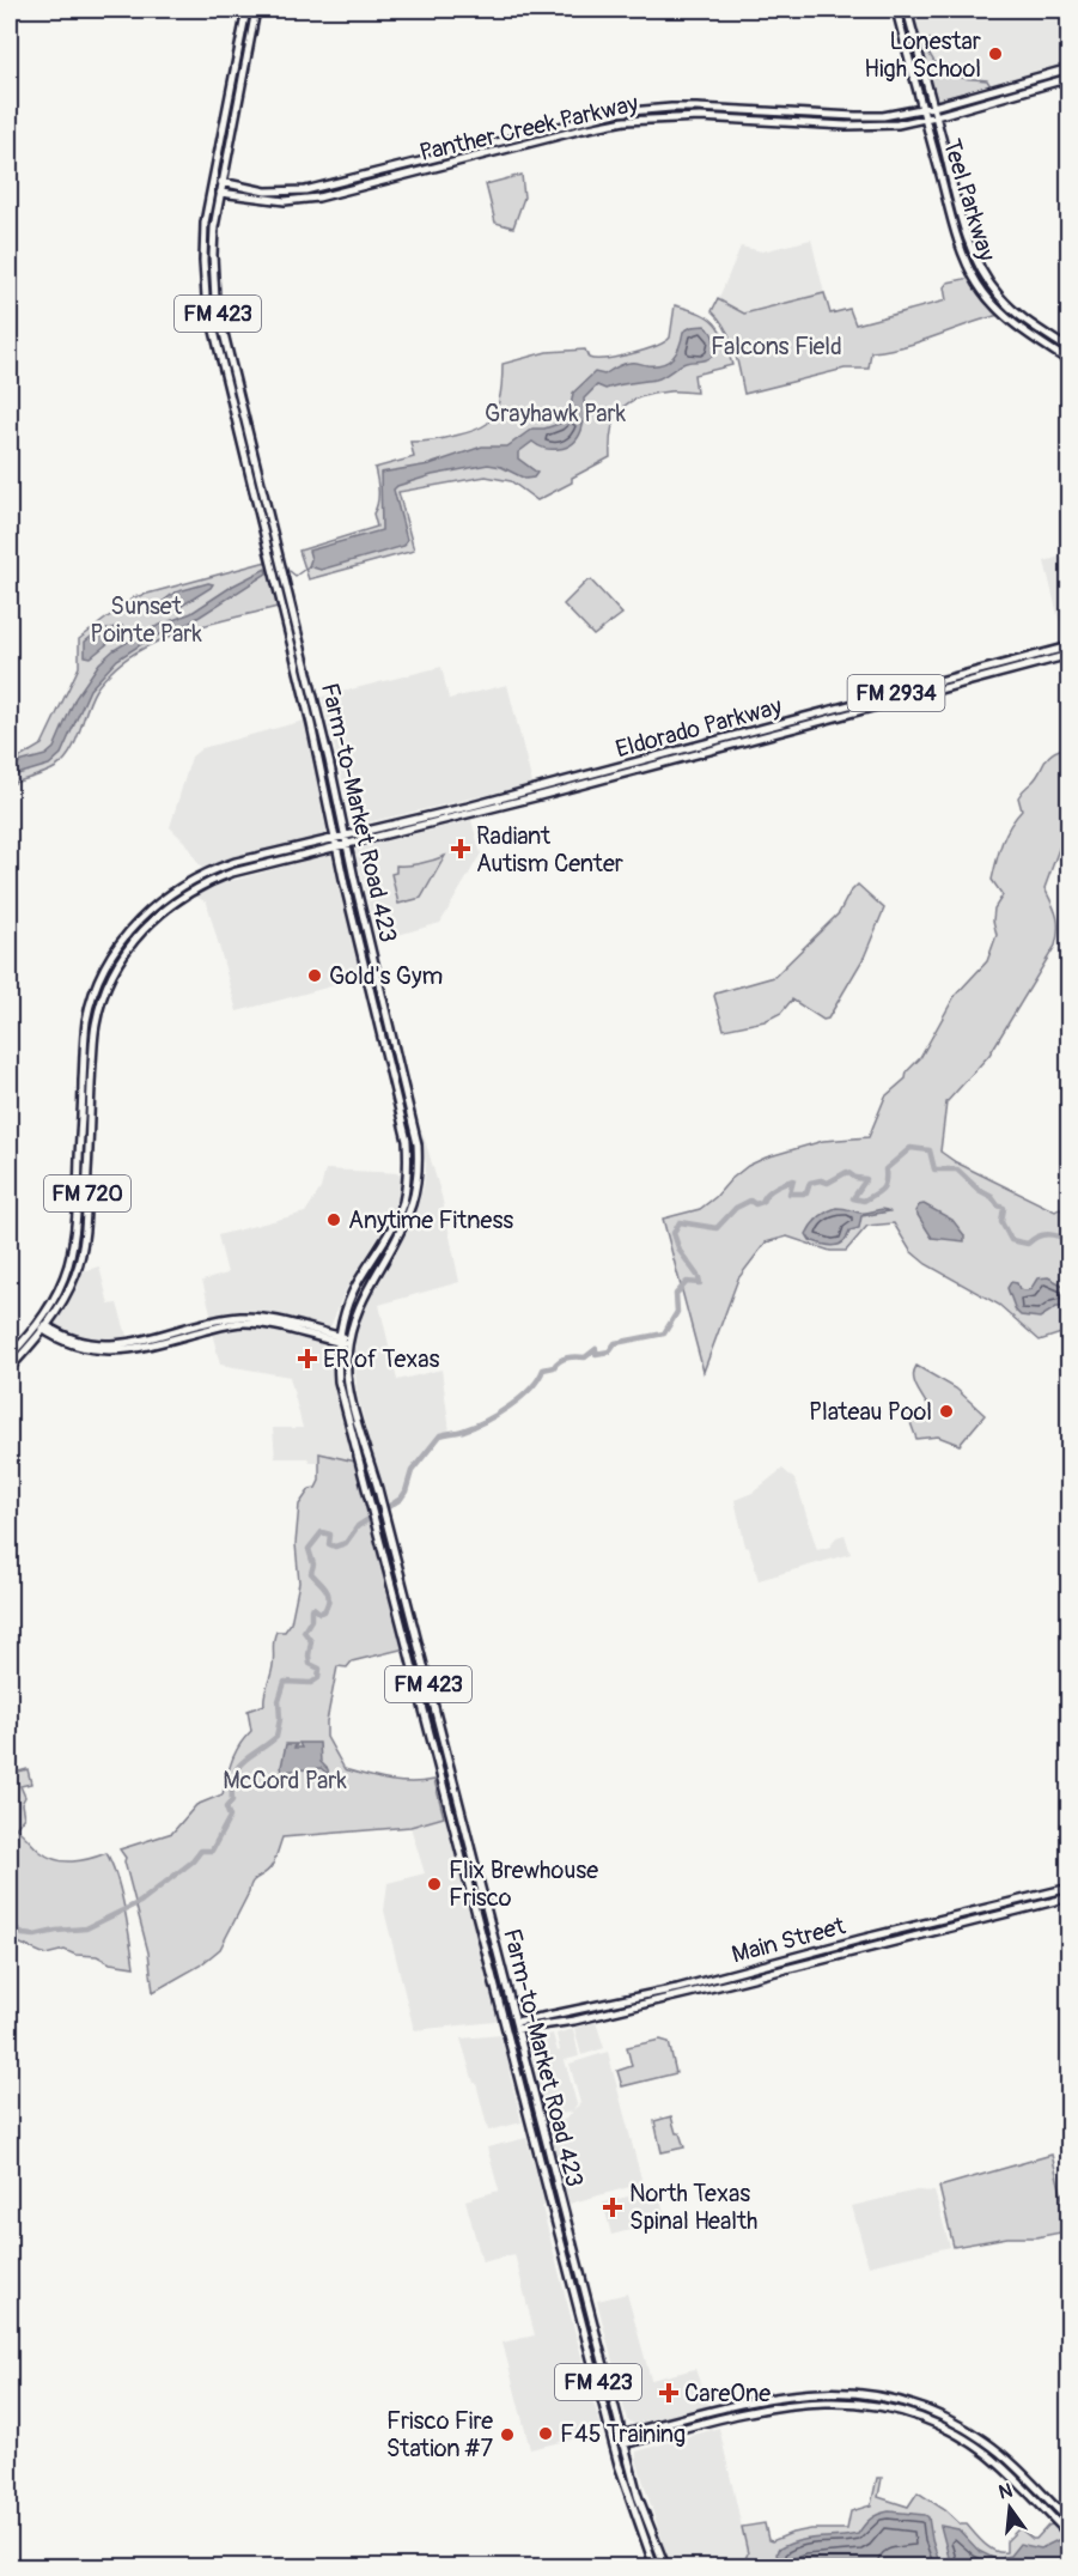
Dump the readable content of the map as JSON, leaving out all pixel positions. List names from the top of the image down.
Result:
{
  "streets": {
    "main road": [
      "Panther Creek Parkway",
      "Teel Parkway",
      "FM 423",
      "FM 2934",
      "Eldorado Parkway",
      "Farm-to-Market Road 423",
      "FM 720",
      "Main Street"
    ]
  },
  "crossings": [
    ["Panther Creek Parkway", "Teel Parkway"],
    ["Panther Creek Parkway", "Farm-to-Market Road 423"],
    ["Eldorado Parkway", "Farm-to-Market Road 423"],
    ["Eldorado Parkway", "FM 720"],
    ["Farm-to-Market Road 423", "FM 720"],
    ["Farm-to-Market Road 423", "Main Street"]
  ],
  "parks": [
    "Falcons Field",
    "Grayhawk Park",
    "Sunset Pointe Park",
    "McCord Park"
  ],
  "places": {
    "other": [
      "Lonestar High School",
      "Gold's Gym",
      "Anytime Fitness",
      "Plateau Pool",
      "Flix Brewhouse Frisco",
      "F45 Training",
      "Frisco Fire Station #7"
    ],
    "health": [
      "Radiant Autism Center",
      "ER of Texas",
      "North Texas Spinal Health",
      "CareOne"
    ]
  },
  "north": "top"
}
